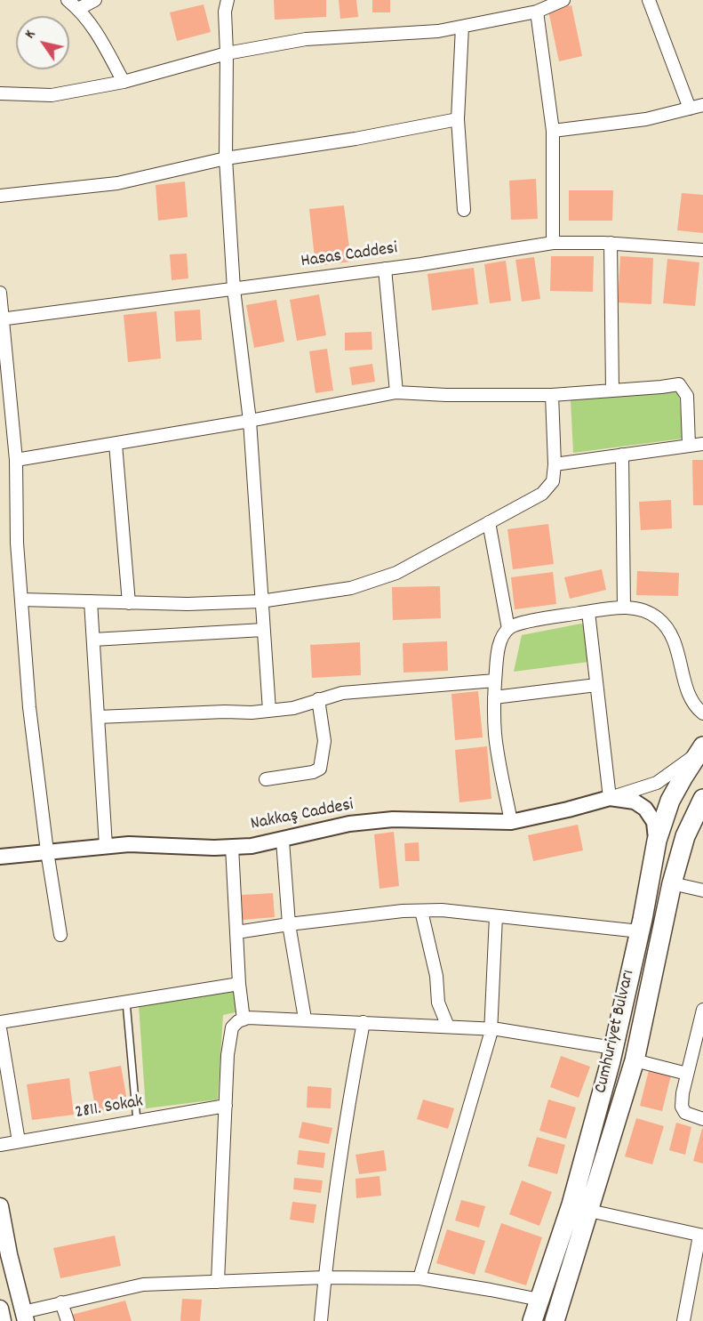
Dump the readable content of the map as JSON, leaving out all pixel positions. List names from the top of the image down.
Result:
{
  "streets": {
    "main road": ["Cumhuriyet Bulvarı"],
    "street": ["Hasas Caddesi", "Nakkaş Caddesi", "2811. Sokak"]
  },
  "north": "top left"
}
